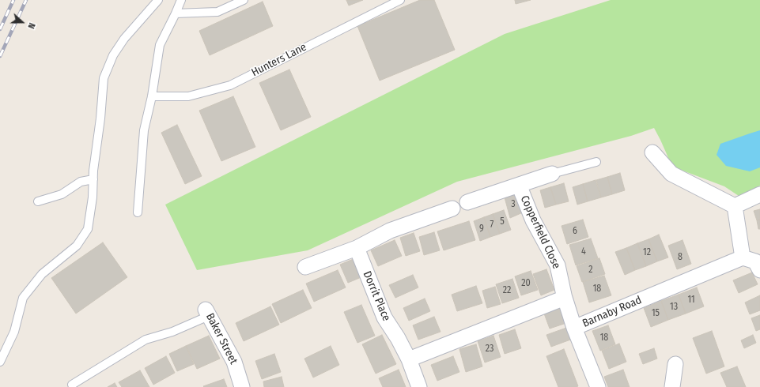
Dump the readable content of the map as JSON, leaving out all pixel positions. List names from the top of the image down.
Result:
{
  "streets": {
    "street": [
      "Copperfield Close",
      "Dorrit Place",
      "Barnaby Road",
      "Baker Street"
    ],
    "lane": ["Hunters Lane"]
  },
  "crossings": [
    ["Copperfield Close", "Barnaby Road"]
  ],
  "house_numbers": [
    "3",
    "5",
    "7",
    "9",
    "6",
    "4",
    "12",
    "8",
    "2",
    "20",
    "18",
    "22",
    "11",
    "13",
    "15",
    "18",
    "23"
  ],
  "north": "right"
}
